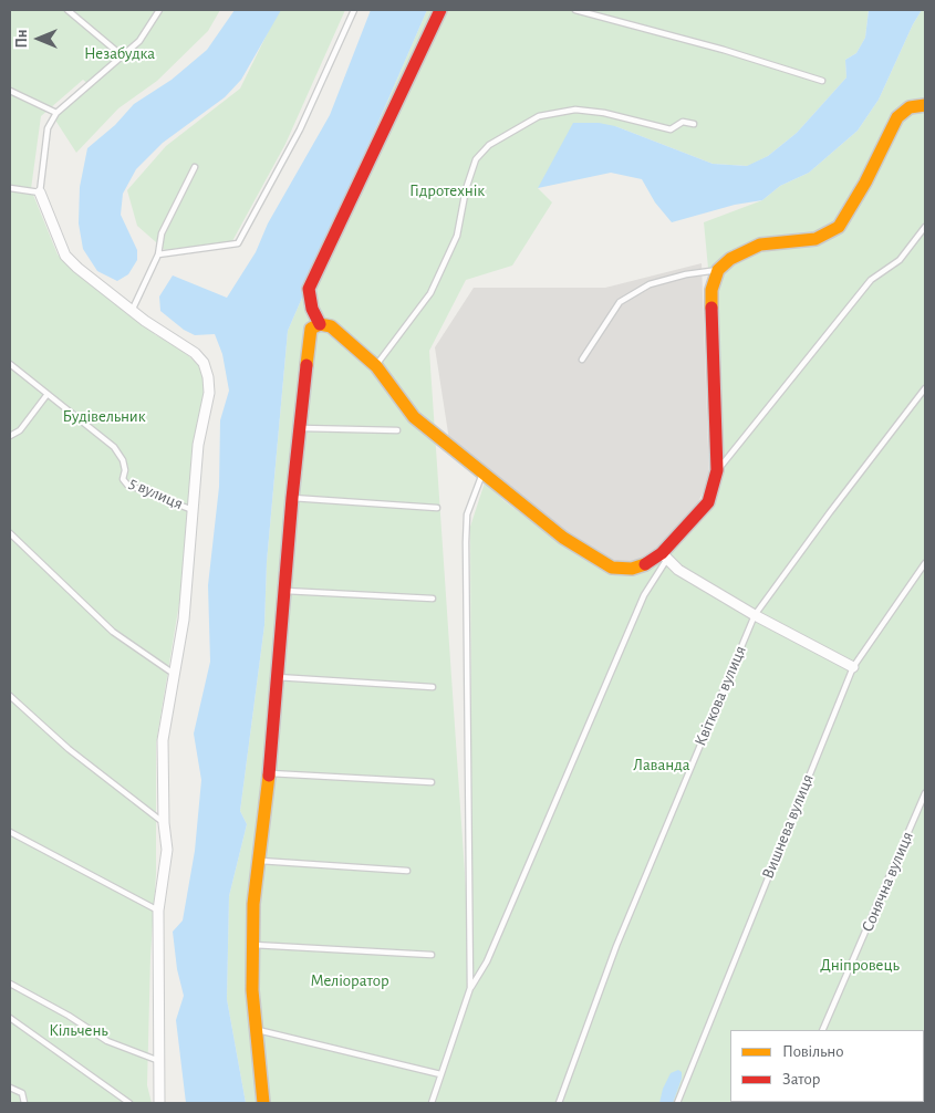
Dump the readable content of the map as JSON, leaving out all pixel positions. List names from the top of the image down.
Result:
{
  "streets": {
    "lane": [
      "5 вулиця",
      "Квіткова вулиця",
      "Вишнева вулиця",
      "Сонячна вулиця"
    ]
  },
  "parks": [
    "Незабудка",
    "Гідротехнік",
    "Будівельник",
    "Лаванда",
    "Дніпровець",
    "Меліоратор",
    "Кільчень"
  ],
  "legend": ["Повільно", "Затор"],
  "north": "left"
}
